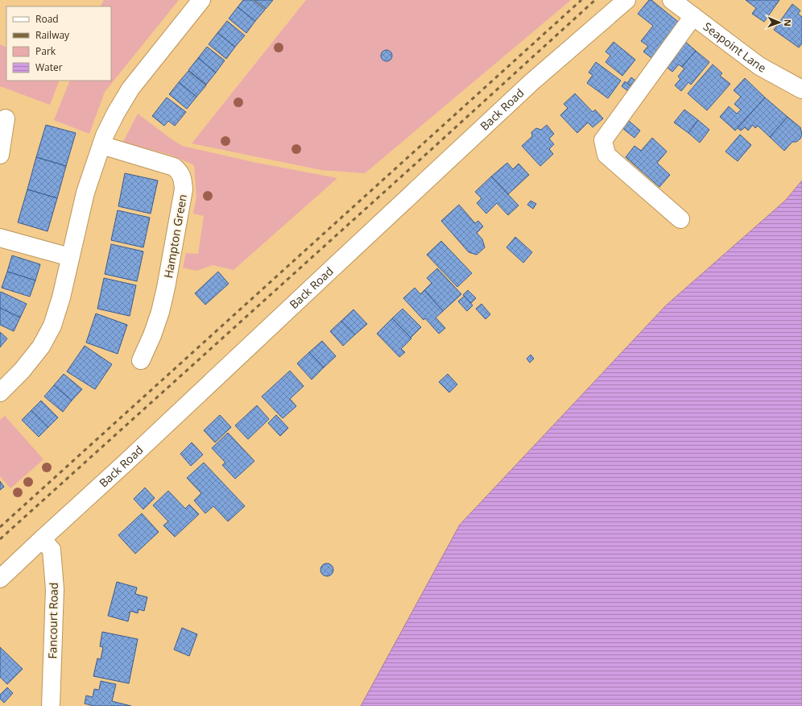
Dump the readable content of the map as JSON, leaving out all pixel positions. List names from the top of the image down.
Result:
{
  "streets": {
    "street": [
      "Seapoint Lane",
      "Back Road",
      "Hampton Green",
      "Fancourt Road"
    ]
  },
  "crossings": [
    ["Back Road", "Fancourt Road"]
  ],
  "legend": [
    "Road",
    "Railway",
    "Park",
    "Water"
  ],
  "north": "right"
}
